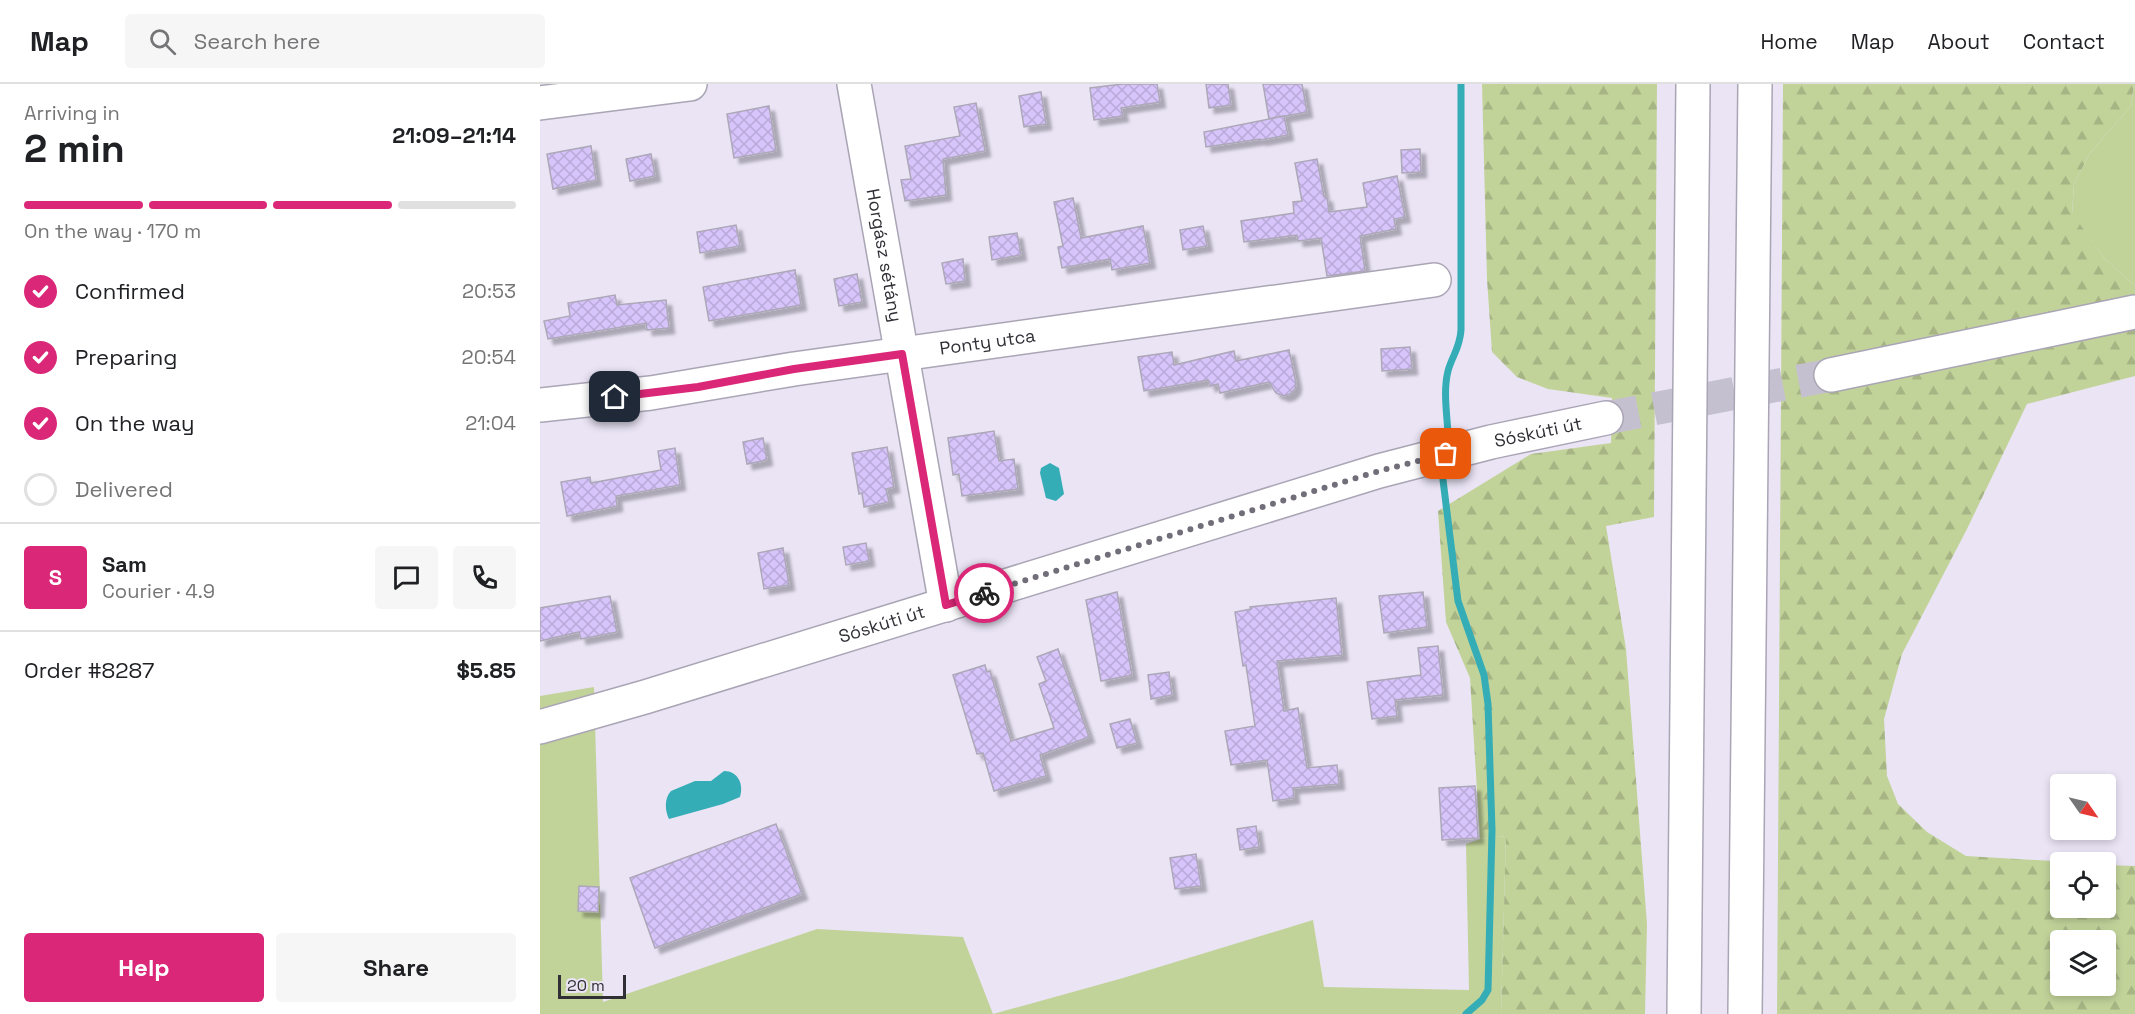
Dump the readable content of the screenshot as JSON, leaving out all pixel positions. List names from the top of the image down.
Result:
{
  "streets": {
    "main road": ["Horgász sétány", "Ponty utca", "Sóskúti út"]
  },
  "crossings": [
    ["Horgász sétány", "Ponty utca"],
    ["Horgász sétány", "Sóskúti út"]
  ],
  "scale_bar": "20 m",
  "north": "bottom right",
  "page": {
    "header": "Map",
    "search": "Search here",
    "nav": [
      "Home",
      "Map",
      "About",
      "Contact"
    ],
    "heading": ["2 min", "Arriving in", "21:09–21:14"],
    "panel": [
      "Sam",
      "Courier · 4.9",
      "Order #8287",
      "$5.85"
    ],
    "bar": "On the way · 170 m",
    "list": [
      ["Confirmed", "20:53"],
      ["Preparing", "20:54"],
      ["On the way", "21:04"],
      "Delivered"
    ],
    "round": "S",
    "buttons": ["Help", "Share"],
    "scale": "20 m"
  }
}
